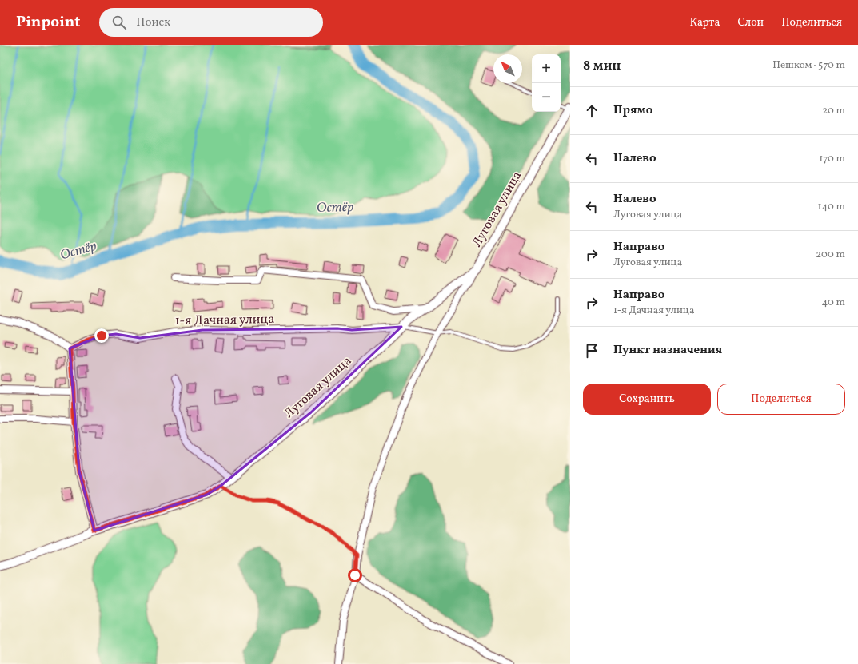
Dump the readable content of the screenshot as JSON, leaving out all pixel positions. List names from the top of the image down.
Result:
{
  "streets": {
    "street": ["Луговая улица", "1-я Дачная улица"]
  },
  "crossings": [
    ["Луговая улица", "1-я Дачная улица"]
  ],
  "water": ["Остёр"],
  "north": "top left",
  "page": {
    "header": "Pinpoint",
    "search": "Поиск",
    "nav": ["Карта", "Слои", "Поделиться"],
    "heading": ["8 мин", "Пешком · 570 m"],
    "map_buttons": ["+", "−"],
    "list": [
      ["Прямо", "20 m"],
      ["Налево", "170 m"],
      ["Налево", "Луговая улица", "140 m"],
      ["Направо", "Луговая улица", "200 m"],
      ["Направо", "1-я Дачная улица", "40 m"],
      "Пункт назначения"
    ],
    "buttons": ["Сохранить", "Поделиться"]
  }
}
